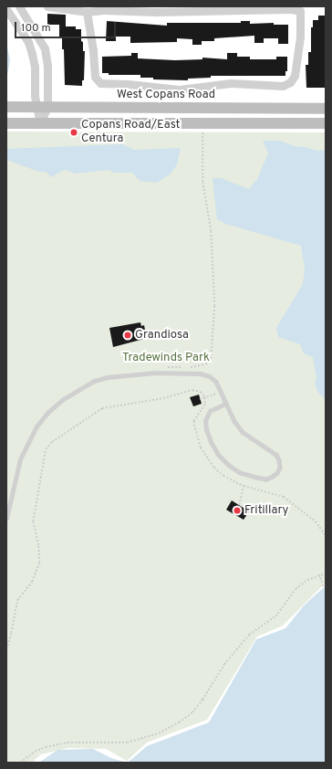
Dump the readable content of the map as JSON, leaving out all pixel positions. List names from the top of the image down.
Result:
{
  "streets": {
    "main road": ["West Copans Road"]
  },
  "parks": ["Tradewinds Park"],
  "places": ["Copans Road/East Centura", "Grandiosa", "Fritillary"],
  "scale_bar": "100 m"
}
